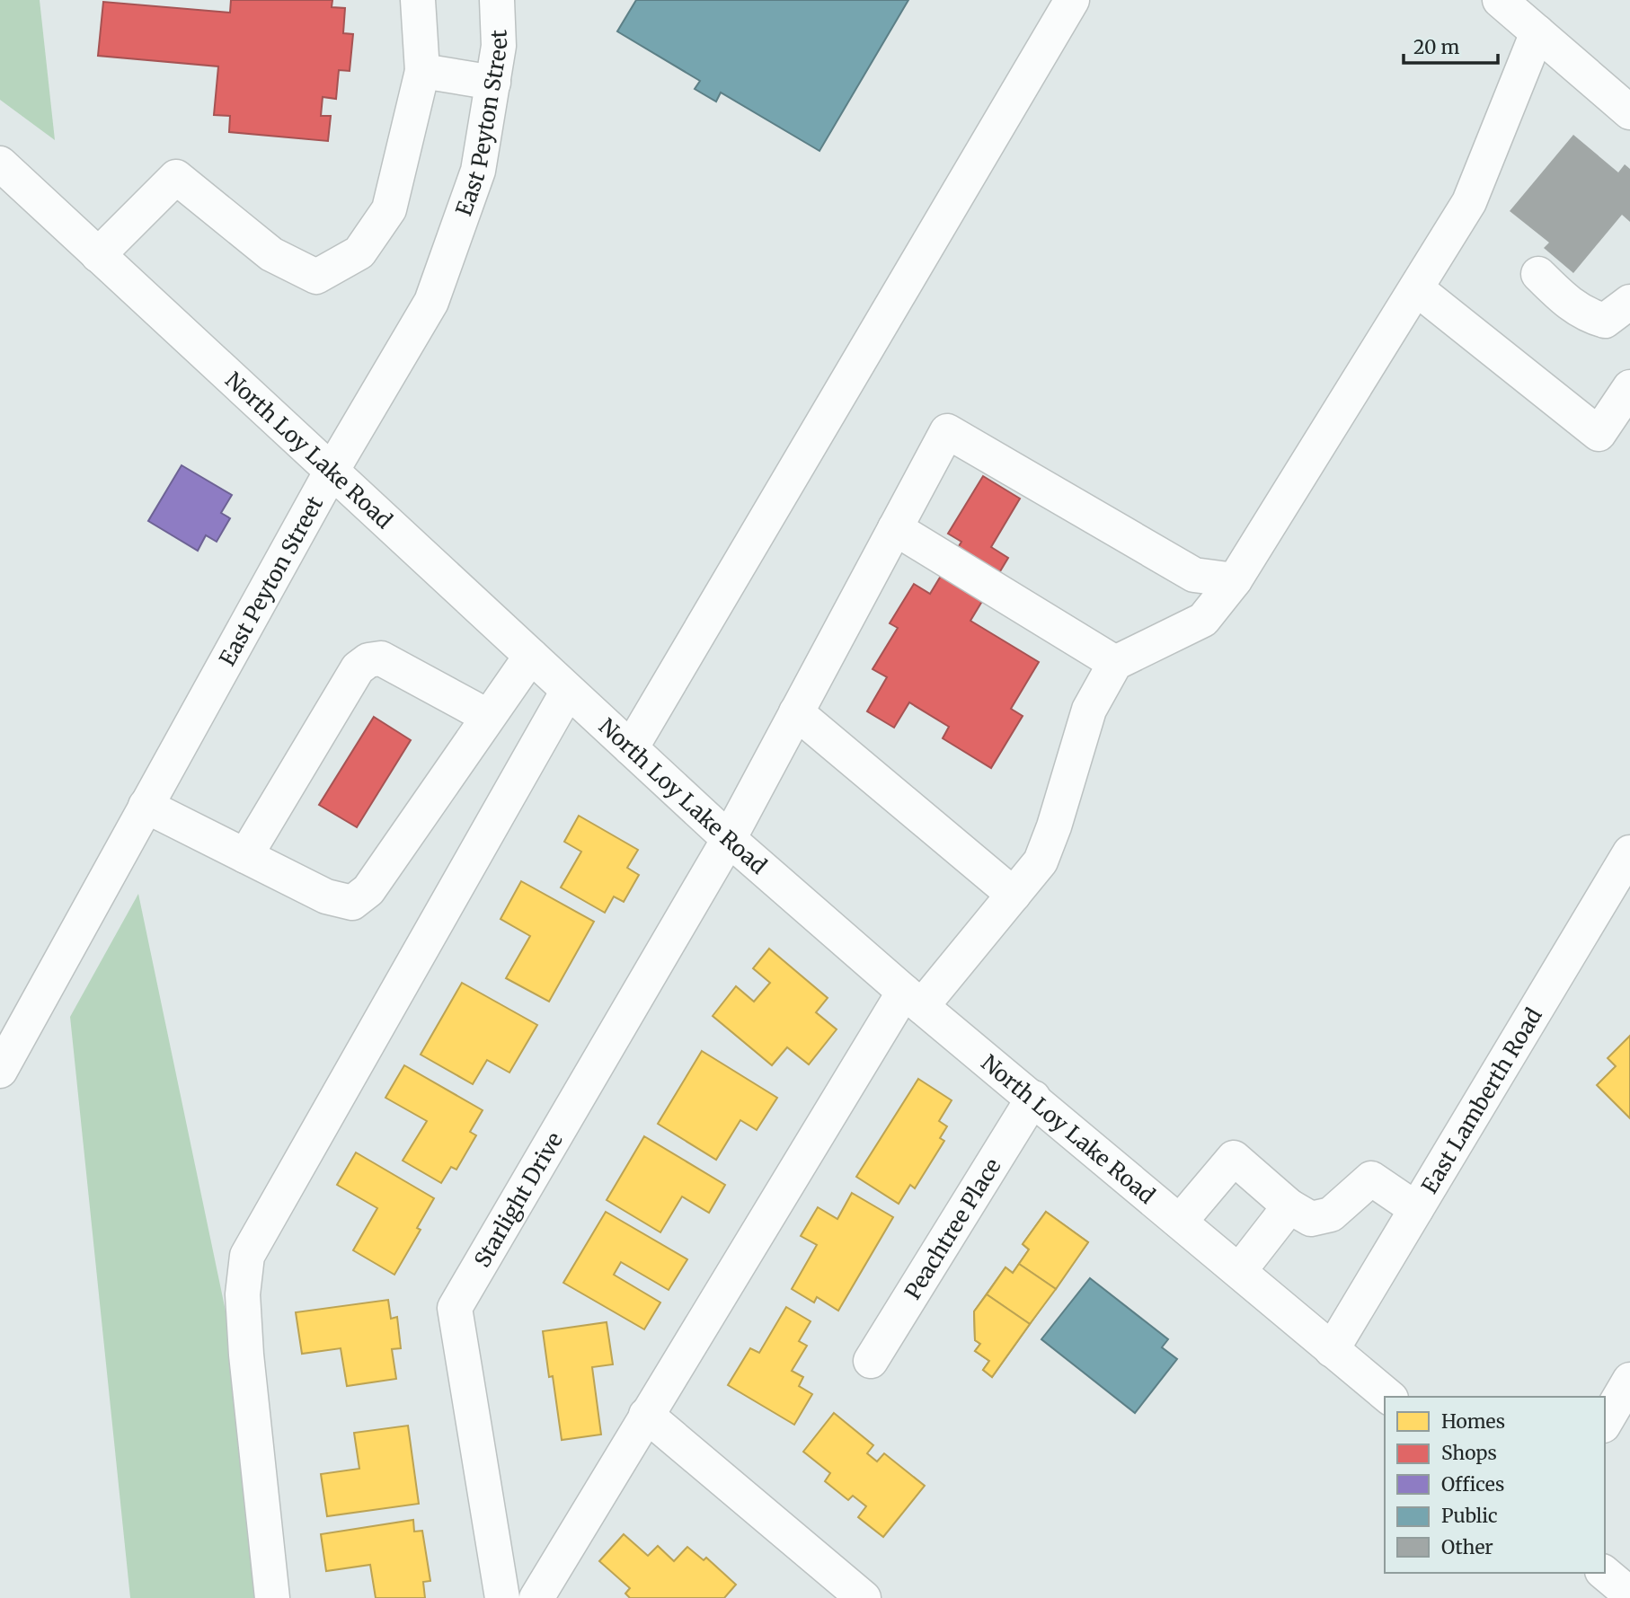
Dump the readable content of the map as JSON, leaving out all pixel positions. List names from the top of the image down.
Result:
{
  "streets": {
    "street": [
      "East Peyton Street",
      "North Loy Lake Road",
      "East Lamberth Road",
      "Starlight Drive",
      "Peachtree Place"
    ]
  },
  "crossings": [
    ["East Peyton Street", "North Loy Lake Road"],
    ["North Loy Lake Road", "East Lamberth Road"],
    ["North Loy Lake Road", "Starlight Drive"],
    ["North Loy Lake Road", "Peachtree Place"]
  ],
  "legend": [
    "Homes",
    "Shops",
    "Offices",
    "Public",
    "Other"
  ],
  "scale_bar": "20 m"
}
